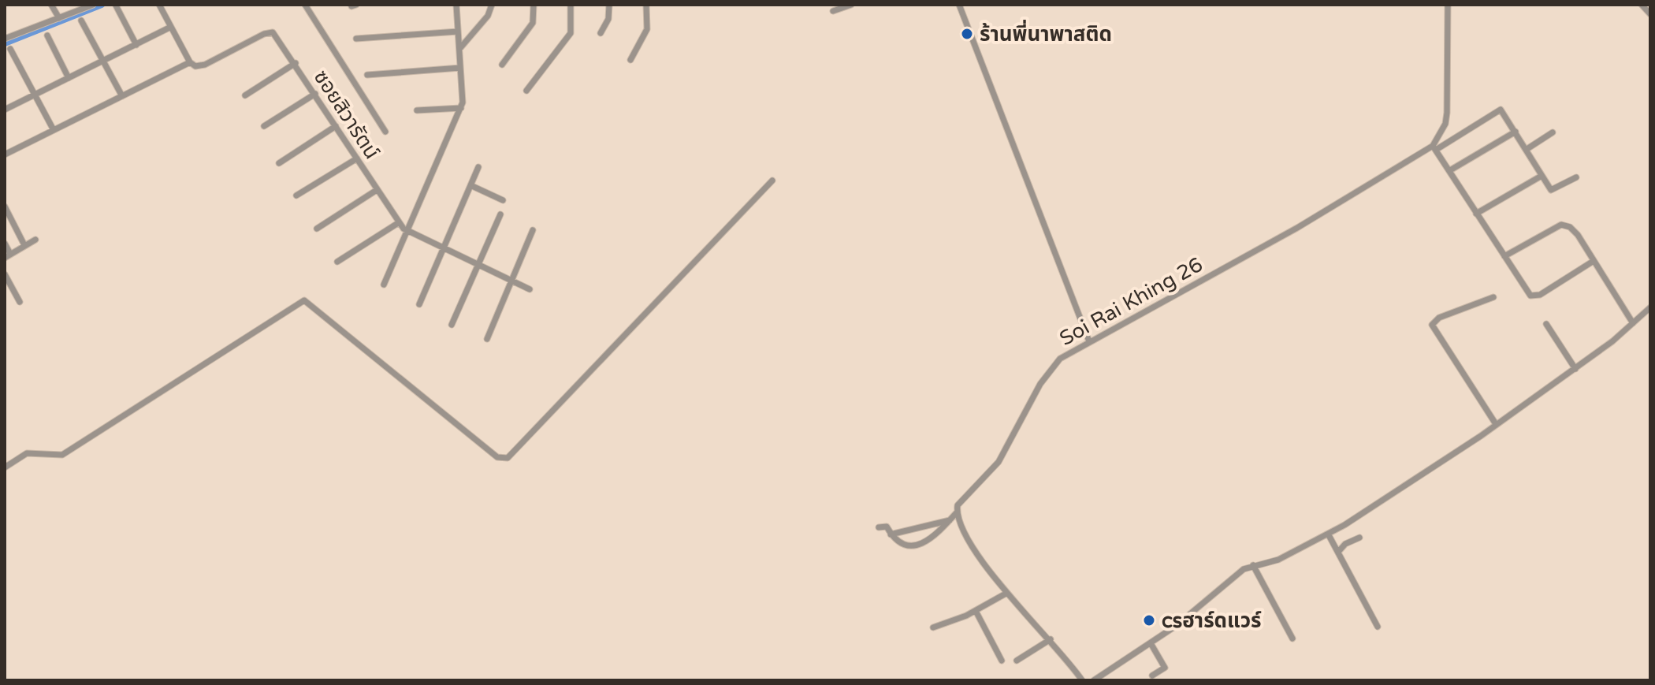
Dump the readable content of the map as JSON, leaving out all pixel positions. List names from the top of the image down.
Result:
{
  "streets": {
    "street": ["ซอยสิวารัตน์", "Soi Rai Khing 26"]
  },
  "places": ["ร้านพี่นาพาสติด", "csฮาร์ดแวร์"]
}
